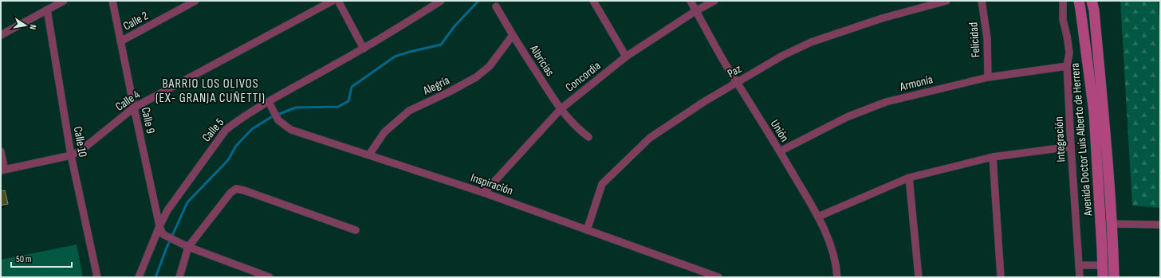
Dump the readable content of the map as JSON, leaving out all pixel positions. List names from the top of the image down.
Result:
{
  "streets": {
    "main road": ["Avenida Doctor Luis Alberto de Herrera"],
    "street": [
      "Calle 2",
      "Felicidad",
      "Albricias",
      "Paz",
      "Concordia",
      "Armonía",
      "Alegría",
      "Calle 4",
      "Calle 9",
      "Calle 5",
      "Unión",
      "Integración",
      "Calle 10",
      "Inspiración"
    ]
  },
  "crossings": [
    ["Calle 2", "Calle 9"],
    ["Felicidad", "Armonía"],
    ["Albricias", "Concordia"],
    ["Albricias", "Alegría"],
    ["Paz", "Unión"],
    ["Paz", "Inspiración"],
    ["Concordia", "Unión"],
    ["Concordia", "Inspiración"],
    ["Armonía", "Unión"],
    ["Armonía", "Integración"],
    ["Alegría", "Inspiración"],
    ["Calle 4", "Calle 9"],
    ["Calle 4", "Calle 10"],
    ["Calle 9", "Calle 5"],
    ["Calle 5", "Inspiración"]
  ],
  "districts": ["BARRIO LOS OLIVOS (EX- GRANJA CUÑETTI)"],
  "scale_bar": "50 m",
  "north": "right"
}
